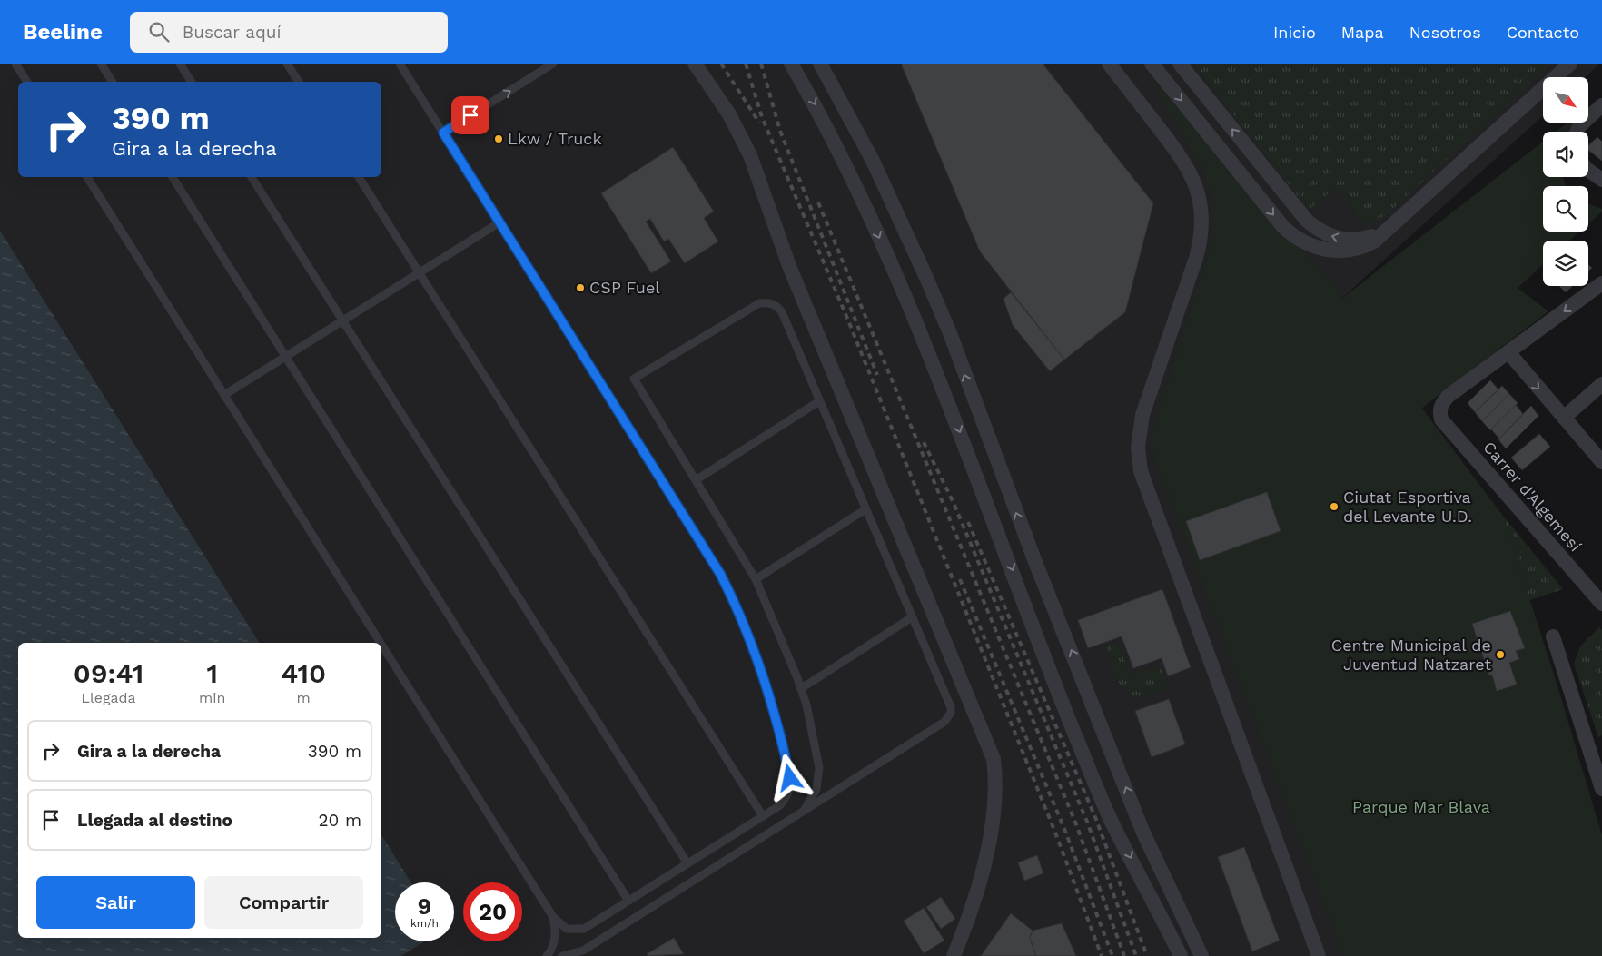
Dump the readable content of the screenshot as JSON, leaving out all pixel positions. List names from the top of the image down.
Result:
{
  "streets": {
    "street": ["Carrer d'Algemesí"]
  },
  "parks": ["Parque Mar Blava"],
  "places": [
    "Lkw / Truck",
    "CSP Fuel",
    "Ciutat Esportiva del Levante U.D.",
    "Centre Municipal de Juventud Natzaret"
  ],
  "north": "bottom right",
  "page": {
    "header": "Beeline",
    "search": "Buscar aquí",
    "nav": [
      "Inicio",
      "Mapa",
      "Nosotros",
      "Contacto"
    ],
    "turn": ["390 m", "Gira a la derecha"],
    "eta": [
      "09:41",
      "Llegada",
      "1",
      "min",
      "410",
      "m"
    ],
    "list": [
      {
        "name": "Gira a la derecha",
        "value": "390 m"
      },
      {
        "name": "Llegada al destino",
        "value": "20 m"
      }
    ],
    "buttons": ["Salir", "Compartir"],
    "speed": "9 km/h",
    "limit": "20"
  }
}
